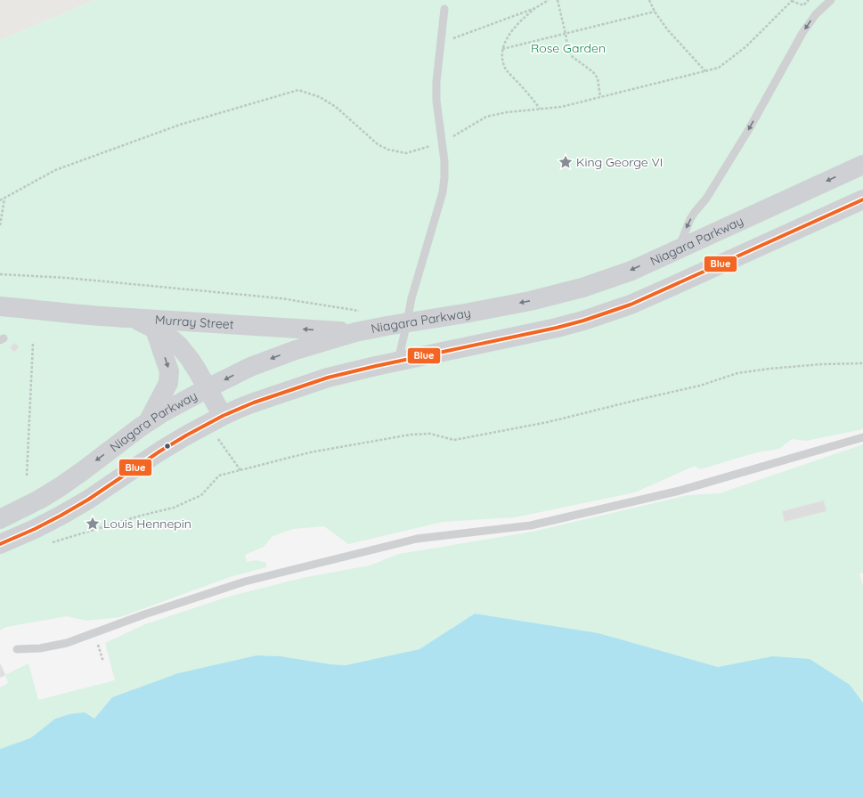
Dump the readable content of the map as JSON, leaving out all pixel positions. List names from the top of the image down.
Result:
{
  "streets": {
    "main road": ["Niagara Parkway", "Murray Street"]
  },
  "crossings": [
    ["Niagara Parkway", "Murray Street"]
  ],
  "parks": ["Rose Garden"],
  "places": {
    "place": ["King George VI", "Louis Hennepin"]
  },
  "lines": ["transit line Blue"]
}
